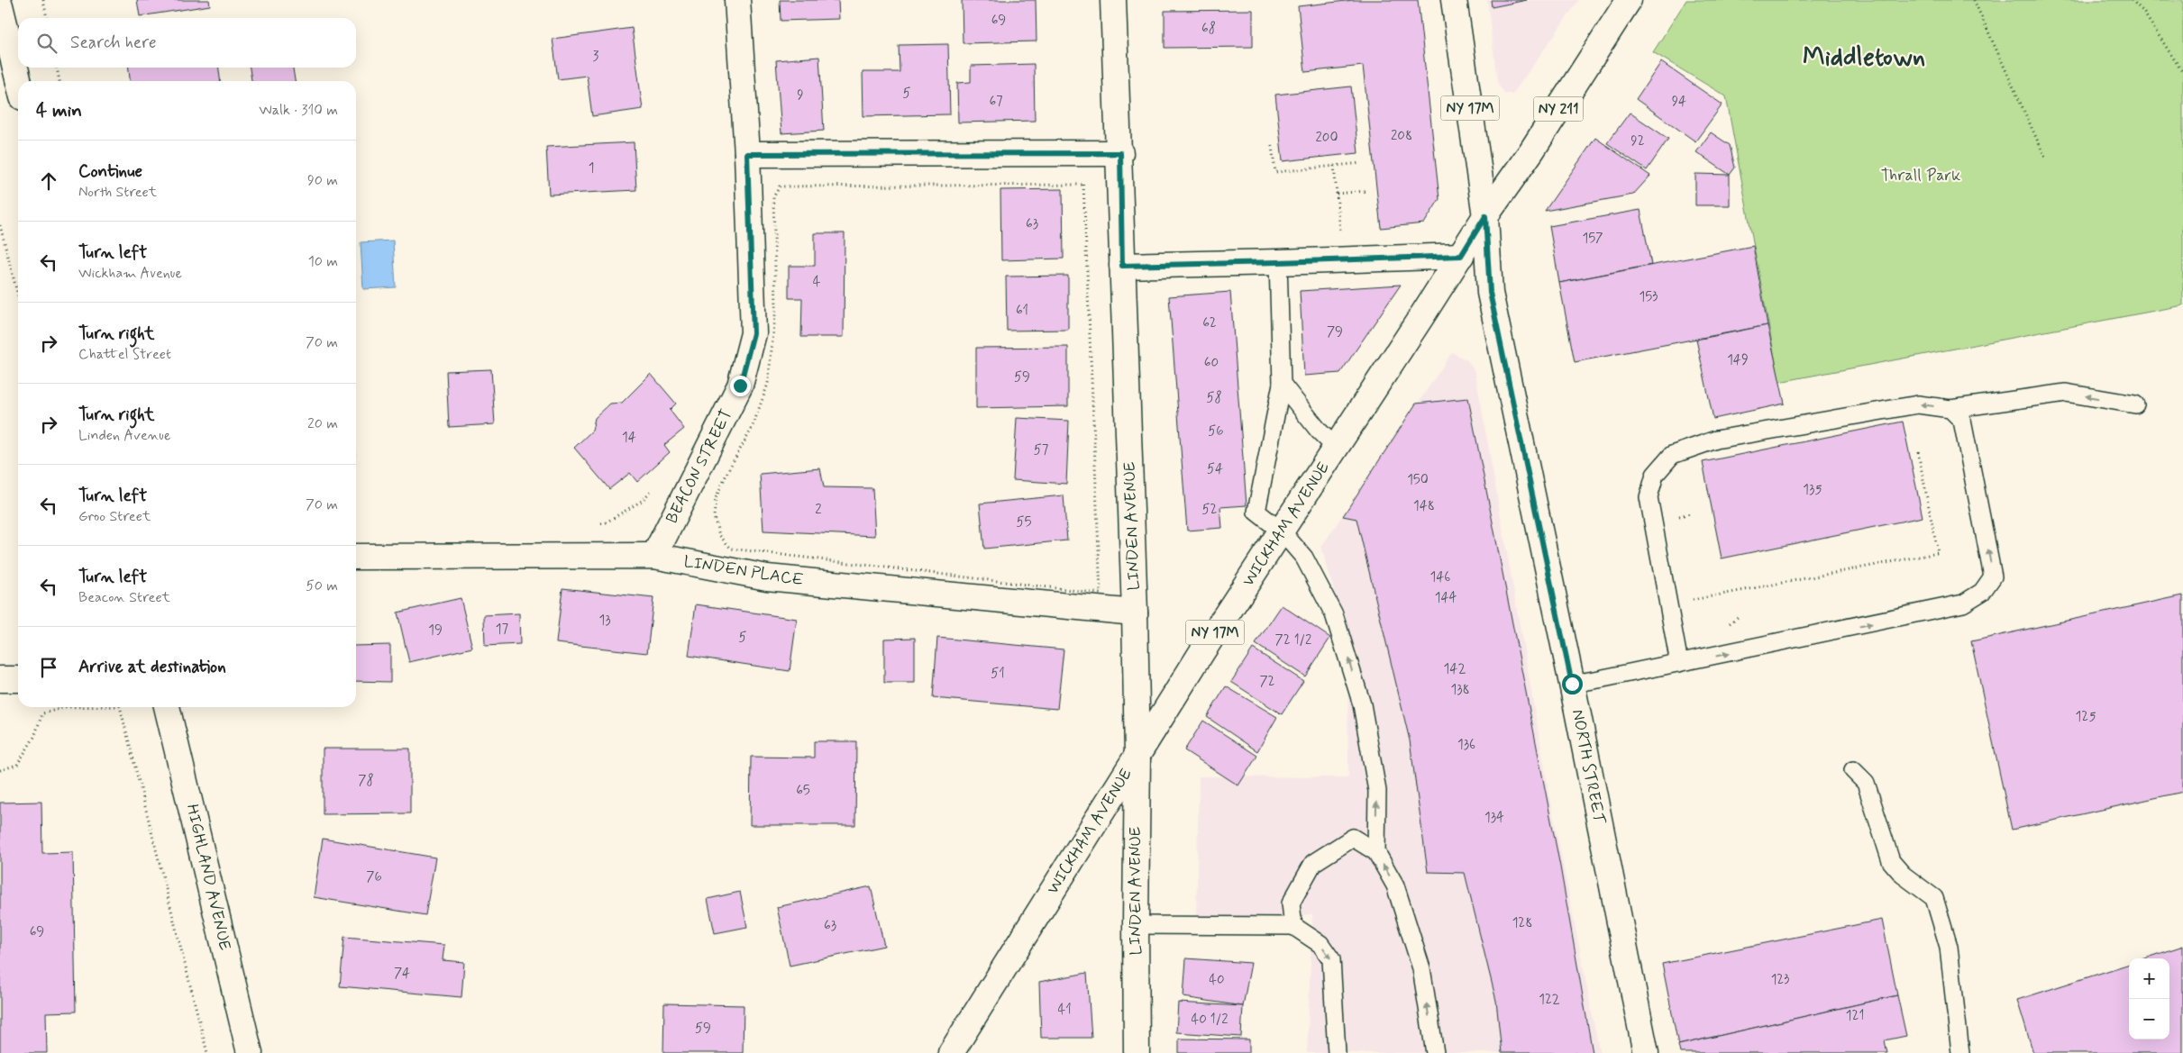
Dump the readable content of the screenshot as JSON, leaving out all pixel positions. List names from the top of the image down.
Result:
{
  "streets": {
    "street": [
      "NY 17M",
      "NY 211",
      "BEACON STREET",
      "WICKHAM AVENUE",
      "LINDEN AVENUE",
      "LINDEN PLACE",
      "NORTH STREET",
      "HIGHLAND AVENUE"
    ]
  },
  "crossings": [
    ["BEACON STREET", "LINDEN PLACE"],
    ["WICKHAM AVENUE", "LINDEN AVENUE"],
    ["WICKHAM AVENUE", "NORTH STREET"],
    ["LINDEN AVENUE", "LINDEN PLACE"]
  ],
  "districts": ["Middletown"],
  "parks": ["Thrall Park"],
  "house_numbers": [
    "69",
    "68",
    "3",
    "5",
    "9",
    "67",
    "94",
    "208",
    "200",
    "92",
    "1",
    "63",
    "157",
    "4",
    "153",
    "61",
    "62",
    "79",
    "149",
    "60",
    "59",
    "58",
    "56",
    "14",
    "57",
    "54",
    "150",
    "135",
    "148",
    "2",
    "52",
    "55",
    "146",
    "144",
    "13",
    "17",
    "19",
    "5",
    "72 1/2",
    "142",
    "51",
    "72",
    "138",
    "125",
    "136",
    "78",
    "65",
    "134",
    "76",
    "128",
    "63",
    "69",
    "74",
    "40",
    "123",
    "122",
    "41",
    "121",
    "40 1/2",
    "59"
  ],
  "page": {
    "search": "Search here",
    "heading": ["4 min", "Walk · 310 m"],
    "list": [
      ["Continue", "North Street", "90 m"],
      ["Turn left", "Wickham Avenue", "10 m"],
      ["Turn right", "Chattel Street", "70 m"],
      ["Turn right", "Linden Avenue", "20 m"],
      ["Turn left", "Groo Street", "70 m"],
      ["Turn left", "Beacon Street", "50 m"],
      "Arrive at destination"
    ],
    "map_buttons": ["+", "−"]
  }
}
